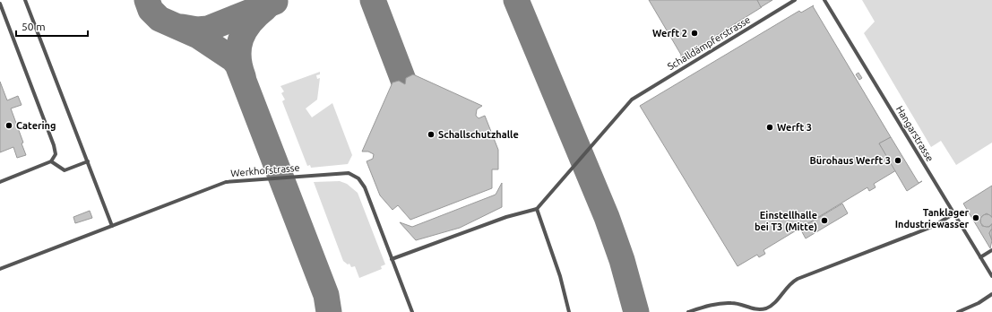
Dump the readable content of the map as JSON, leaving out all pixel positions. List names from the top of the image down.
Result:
{
  "streets": {
    "lane": ["Schalldämpferstrasse", "Hangarstrasse", "Werkhofstrasse"]
  },
  "places": [
    "Werft 2",
    "Catering",
    "Werft 3",
    "Schallschutzhalle",
    "Bürohaus Werft 3",
    "Tanklager Industriewasser",
    "Einstellhalle bei T3 (Mitte)"
  ],
  "scale_bar": "50 m"
}
